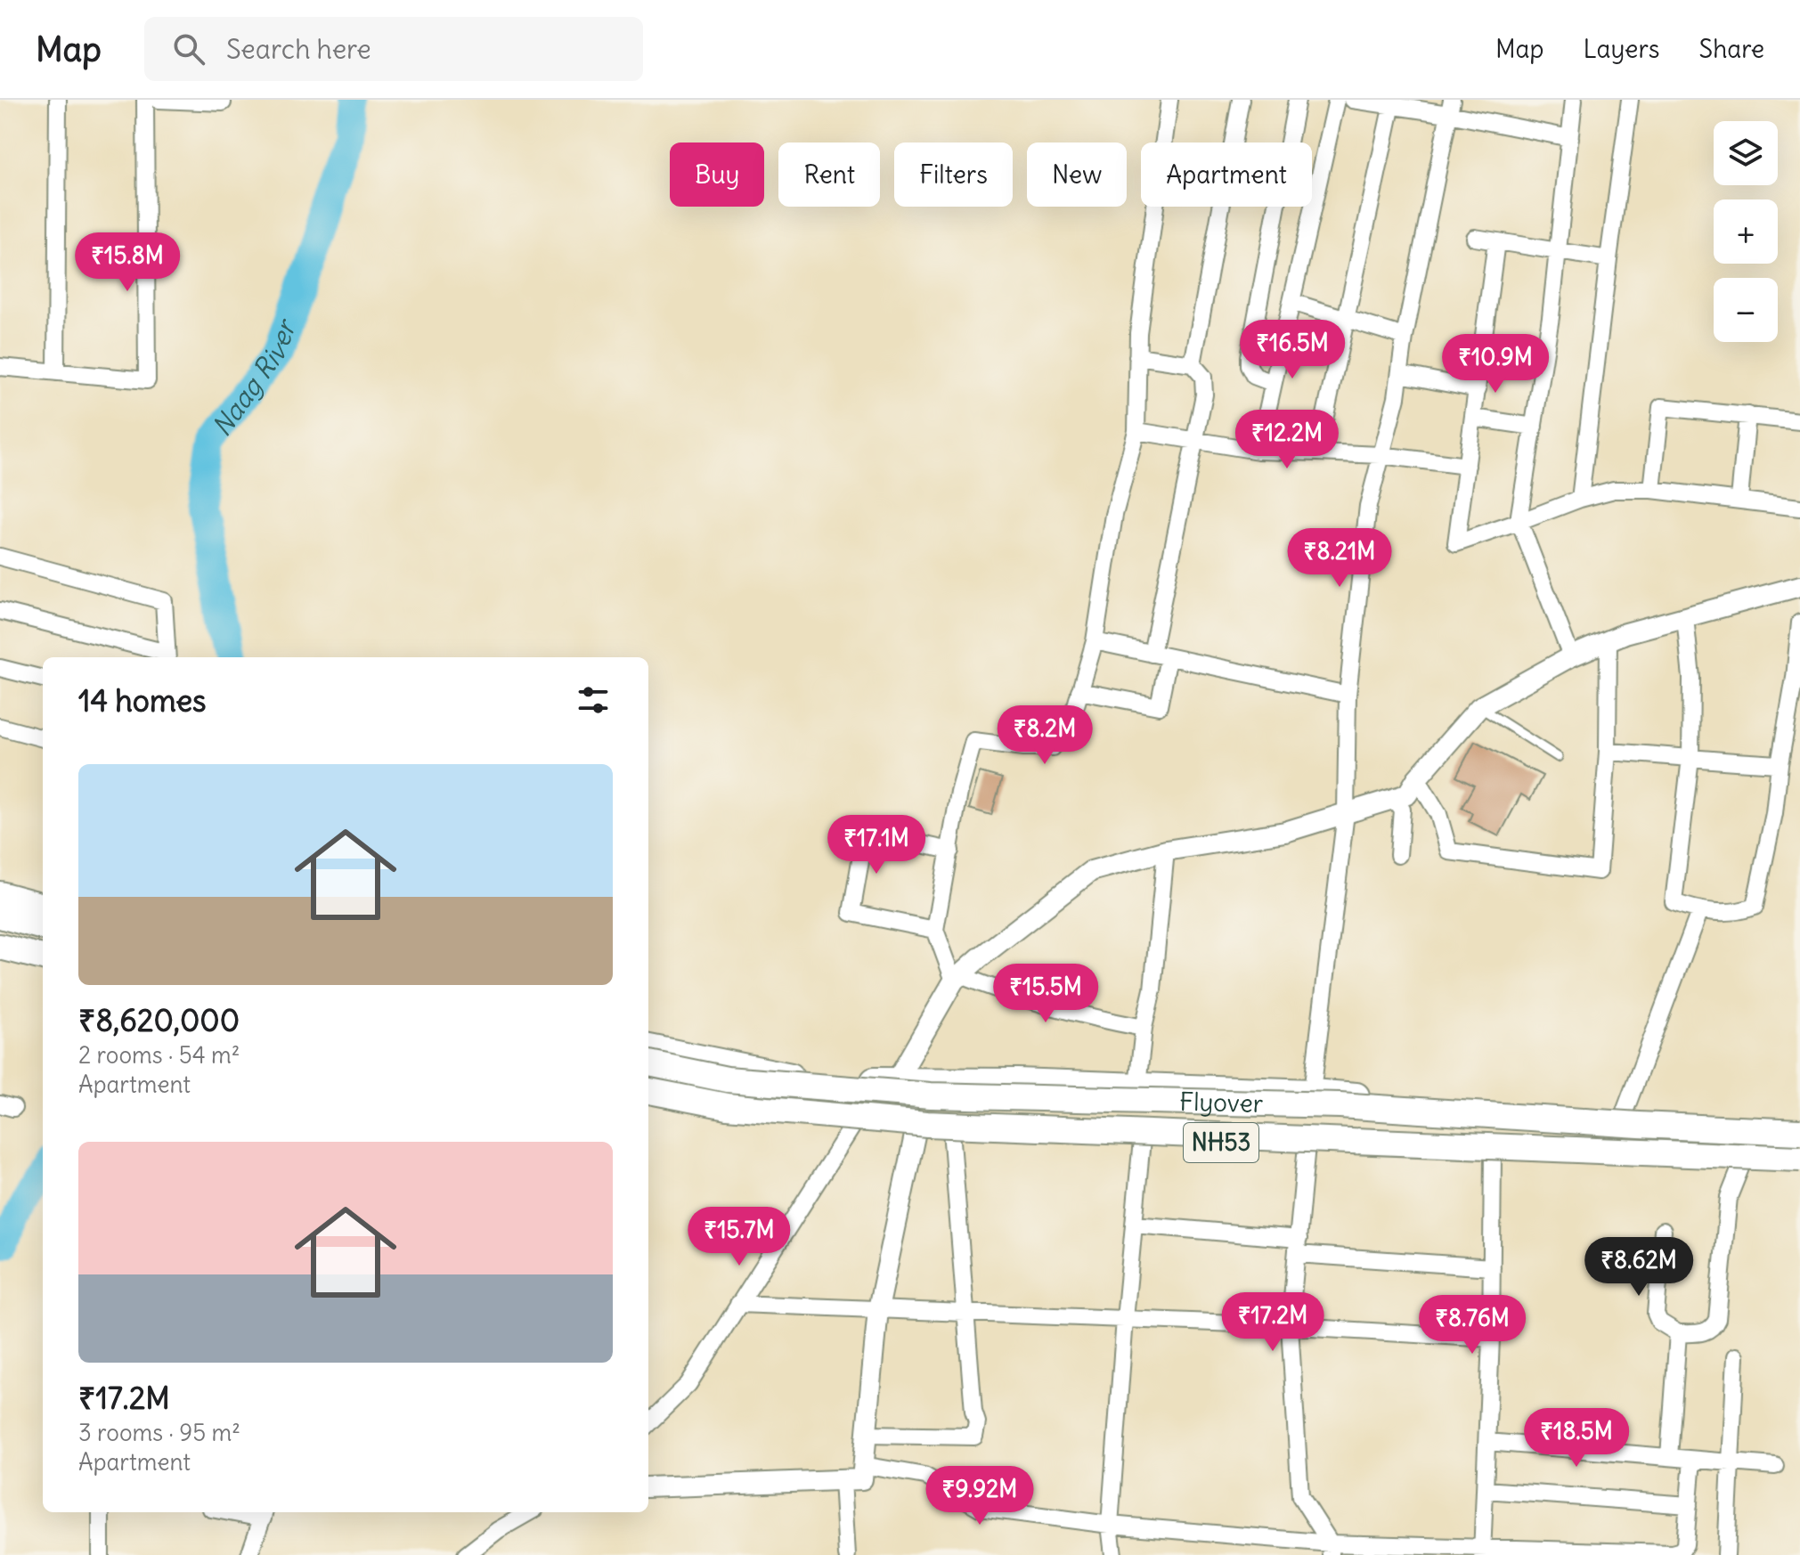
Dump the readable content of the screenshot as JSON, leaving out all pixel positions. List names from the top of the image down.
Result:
{
  "streets": {
    "highway": ["Flyover", "NH53"]
  },
  "crossings": [
    ["Flyover", "NH53"]
  ],
  "water": ["Naag River"],
  "page": {
    "header": "Map",
    "search": "Search here",
    "nav": ["Map", "Layers", "Share"],
    "map_buttons": ["+", "−"],
    "chip": [
      "Buy",
      "Rent",
      "Filters",
      "New",
      "Apartment"
    ],
    "price": [
      "₹15.8M",
      "₹16.5M",
      "₹10.9M",
      "₹12.2M",
      "₹8.21M",
      "₹8.2M",
      "₹17.1M",
      "₹15.5M",
      "₹15.7M",
      "₹8.62M",
      "₹17.2M",
      "₹8.76M",
      "₹18.5M",
      "₹9.92M"
    ],
    "heading": "14 homes",
    "list": [
      {
        "name": "₹8,620,000",
        "note": "2 rooms · 54 m² · Apartment"
      },
      {
        "name": "₹17.2M",
        "note": "3 rooms · 95 m² · Apartment"
      }
    ]
  }
}
